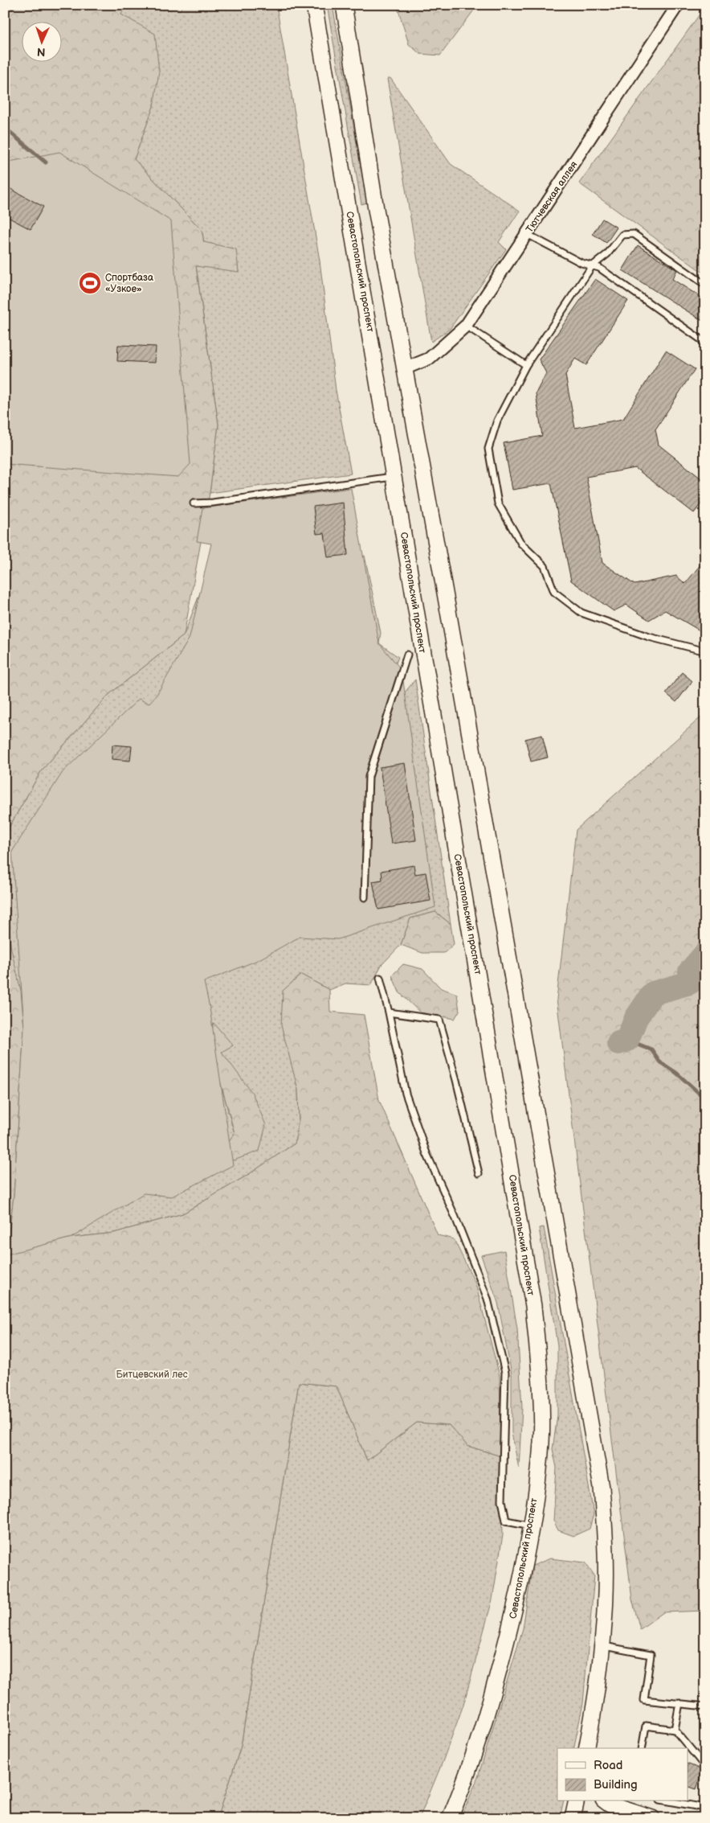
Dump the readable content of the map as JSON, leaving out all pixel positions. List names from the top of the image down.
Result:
{
  "streets": {
    "main road": ["Севастопольский проспект"],
    "street": ["Тютчевская аллея"]
  },
  "parks": ["Битцевский лес"],
  "places": {
    "sports": ["Спортбаза «Узкое»"]
  },
  "legend": ["Road", "Building"],
  "north": "bottom"
}
